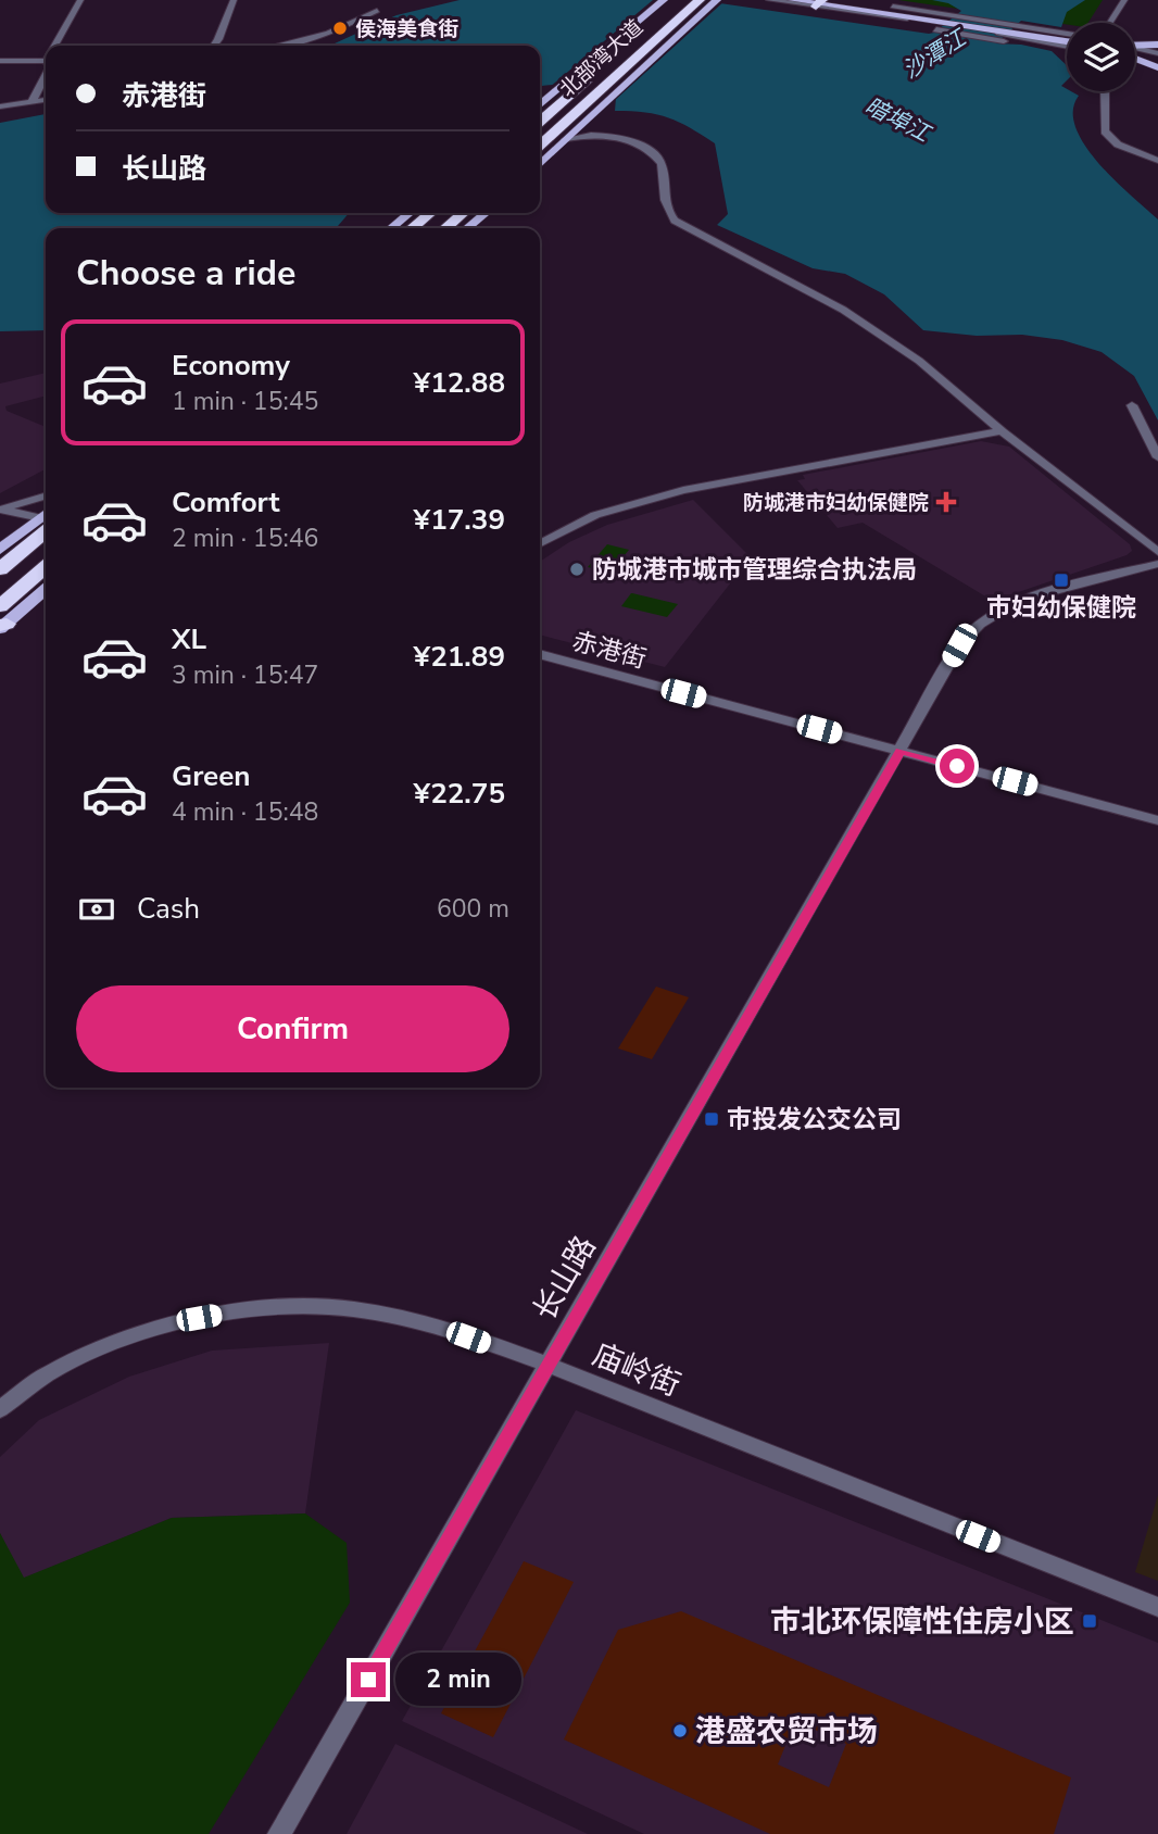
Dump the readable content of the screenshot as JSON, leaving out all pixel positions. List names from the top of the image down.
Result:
{
  "streets": {
    "highway": ["北部湾大道"],
    "street": ["赤港街", "长山路", "庙岭街"]
  },
  "crossings": [
    ["赤港街", "长山路"],
    ["长山路", "庙岭街"]
  ],
  "water": ["沙潭江", "暗埠江"],
  "places": {
    "other": ["侯海美食街", "防城港市城市管理综合执法局", "港盛农贸市场"],
    "health": ["防城港市妇幼保健院"],
    "transit": ["巿妇幼保健院", "巿投发公交公司", "巿北环保障性住房小区"]
  },
  "page": {
    "banner": ["赤港街", "长山路"],
    "heading": "Choose a ride",
    "list": [
      {
        "name": "Economy",
        "note": "1 min · 15:45",
        "value": "¥12.88"
      },
      {
        "name": "Comfort",
        "note": "2 min · 15:46",
        "value": "¥17.39"
      },
      {
        "name": "XL",
        "note": "3 min · 15:47",
        "value": "¥21.89"
      },
      {
        "name": "Green",
        "note": "4 min · 15:48",
        "value": "¥22.75"
      }
    ],
    "pay": ["Cash", "600 m"],
    "buttons": "Confirm",
    "bubble": "2 min"
  }
}
